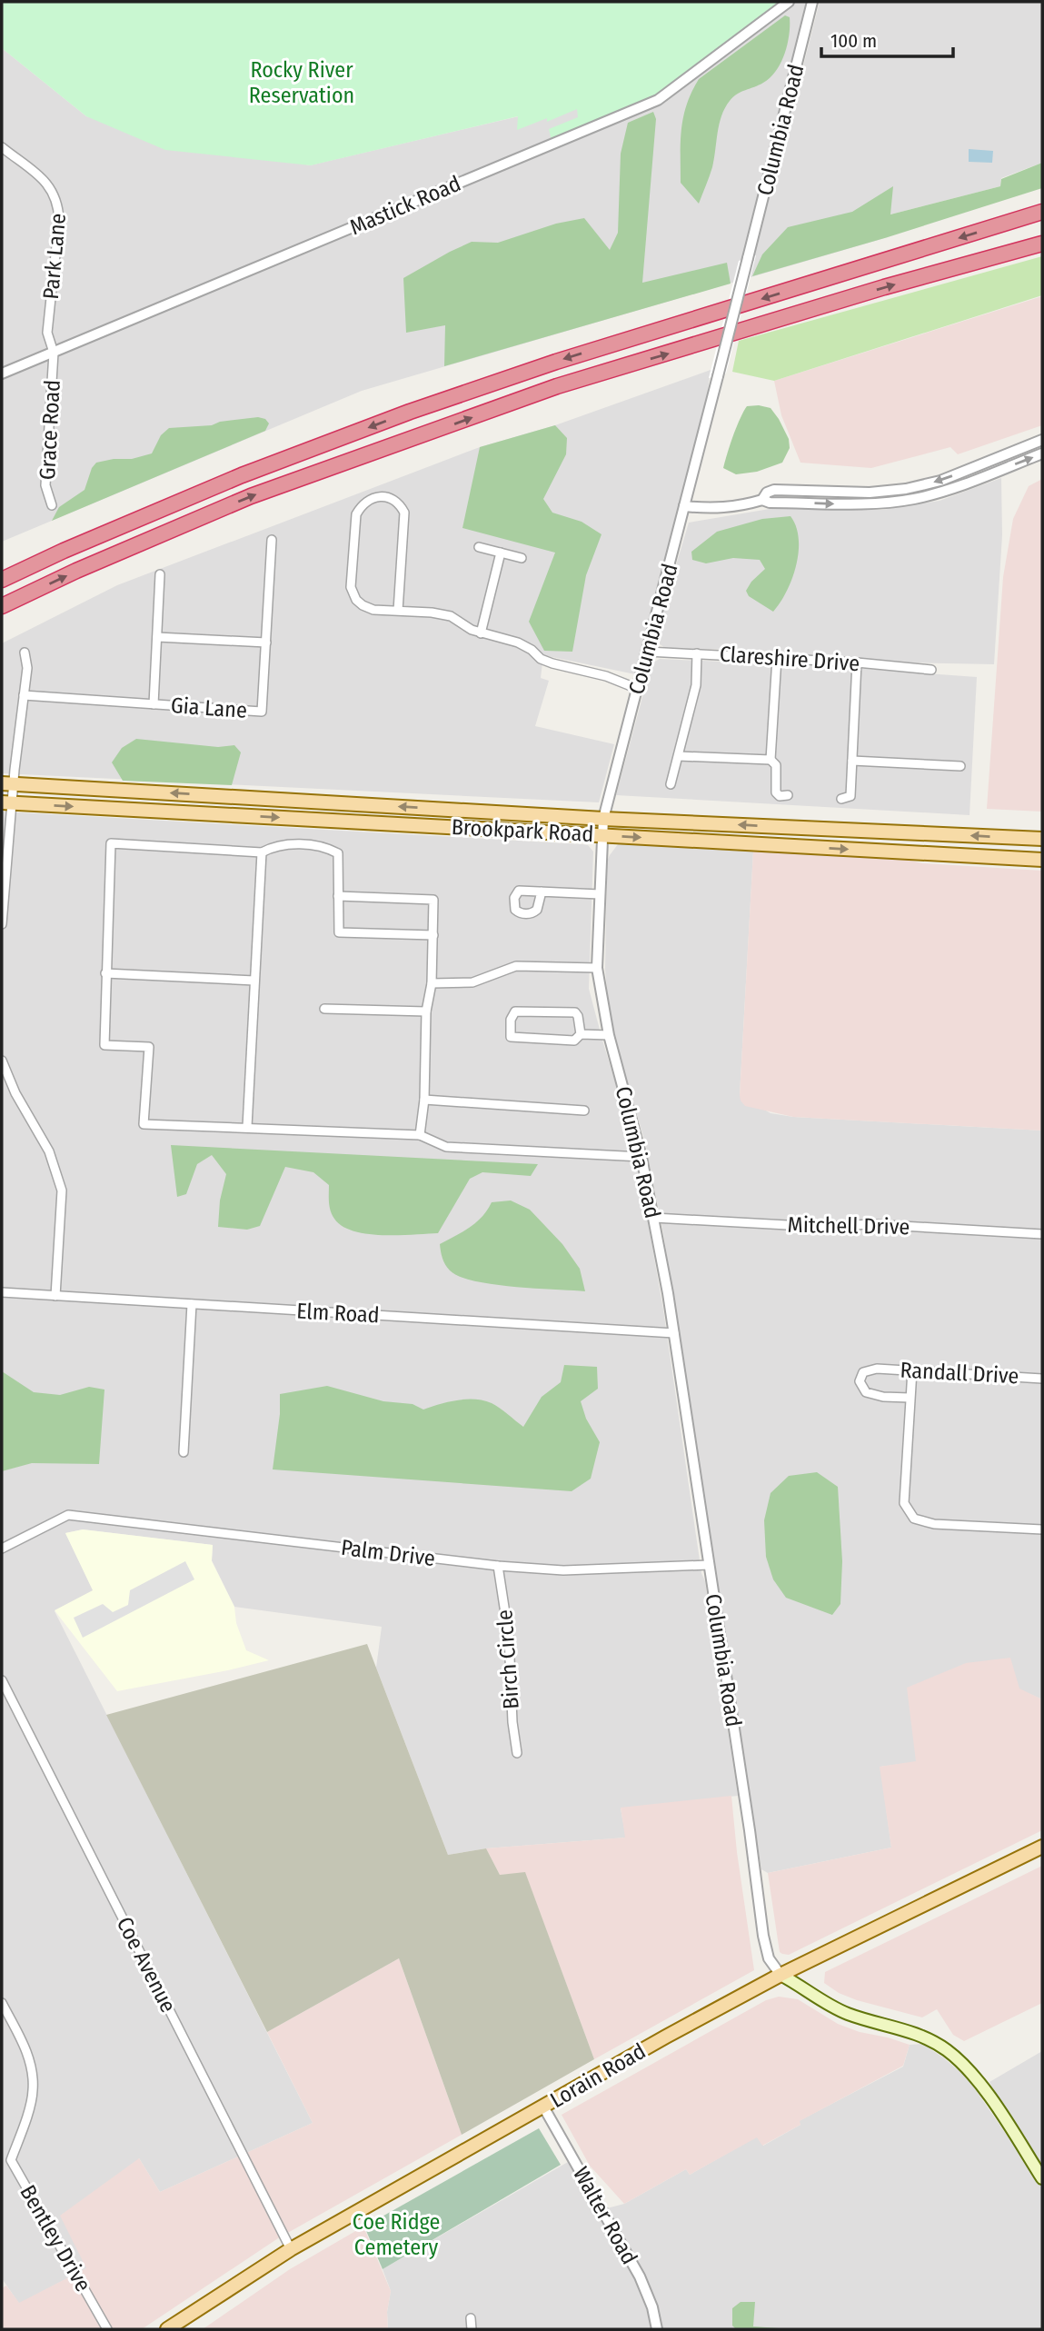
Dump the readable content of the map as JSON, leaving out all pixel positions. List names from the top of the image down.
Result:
{
  "streets": {
    "main road": ["Brookpark Road", "Lorain Road"],
    "street": [
      "Columbia Road",
      "Mastick Road",
      "Park Lane",
      "Grace Road",
      "Clareshire Drive",
      "Gia Lane",
      "Mitchell Drive",
      "Elm Road",
      "Randall Drive",
      "Palm Drive",
      "Birch Circle",
      "Coe Avenue",
      "Walter Road",
      "Bentley Drive"
    ]
  },
  "crossings": [
    ["Columbia Road", "Clareshire Drive"],
    ["Columbia Road", "Brookpark Road"],
    ["Columbia Road", "Mitchell Drive"],
    ["Columbia Road", "Elm Road"],
    ["Columbia Road", "Palm Drive"],
    ["Columbia Road", "Lorain Road"],
    ["Mastick Road", "Park Lane"],
    ["Mastick Road", "Grace Road"],
    ["Park Lane", "Grace Road"],
    ["Palm Drive", "Birch Circle"],
    ["Coe Avenue", "Lorain Road"],
    ["Lorain Road", "Walter Road"]
  ],
  "parks": ["Rocky River Reservation", "Coe Ridge Cemetery"],
  "scale_bar": "100 m"
}
